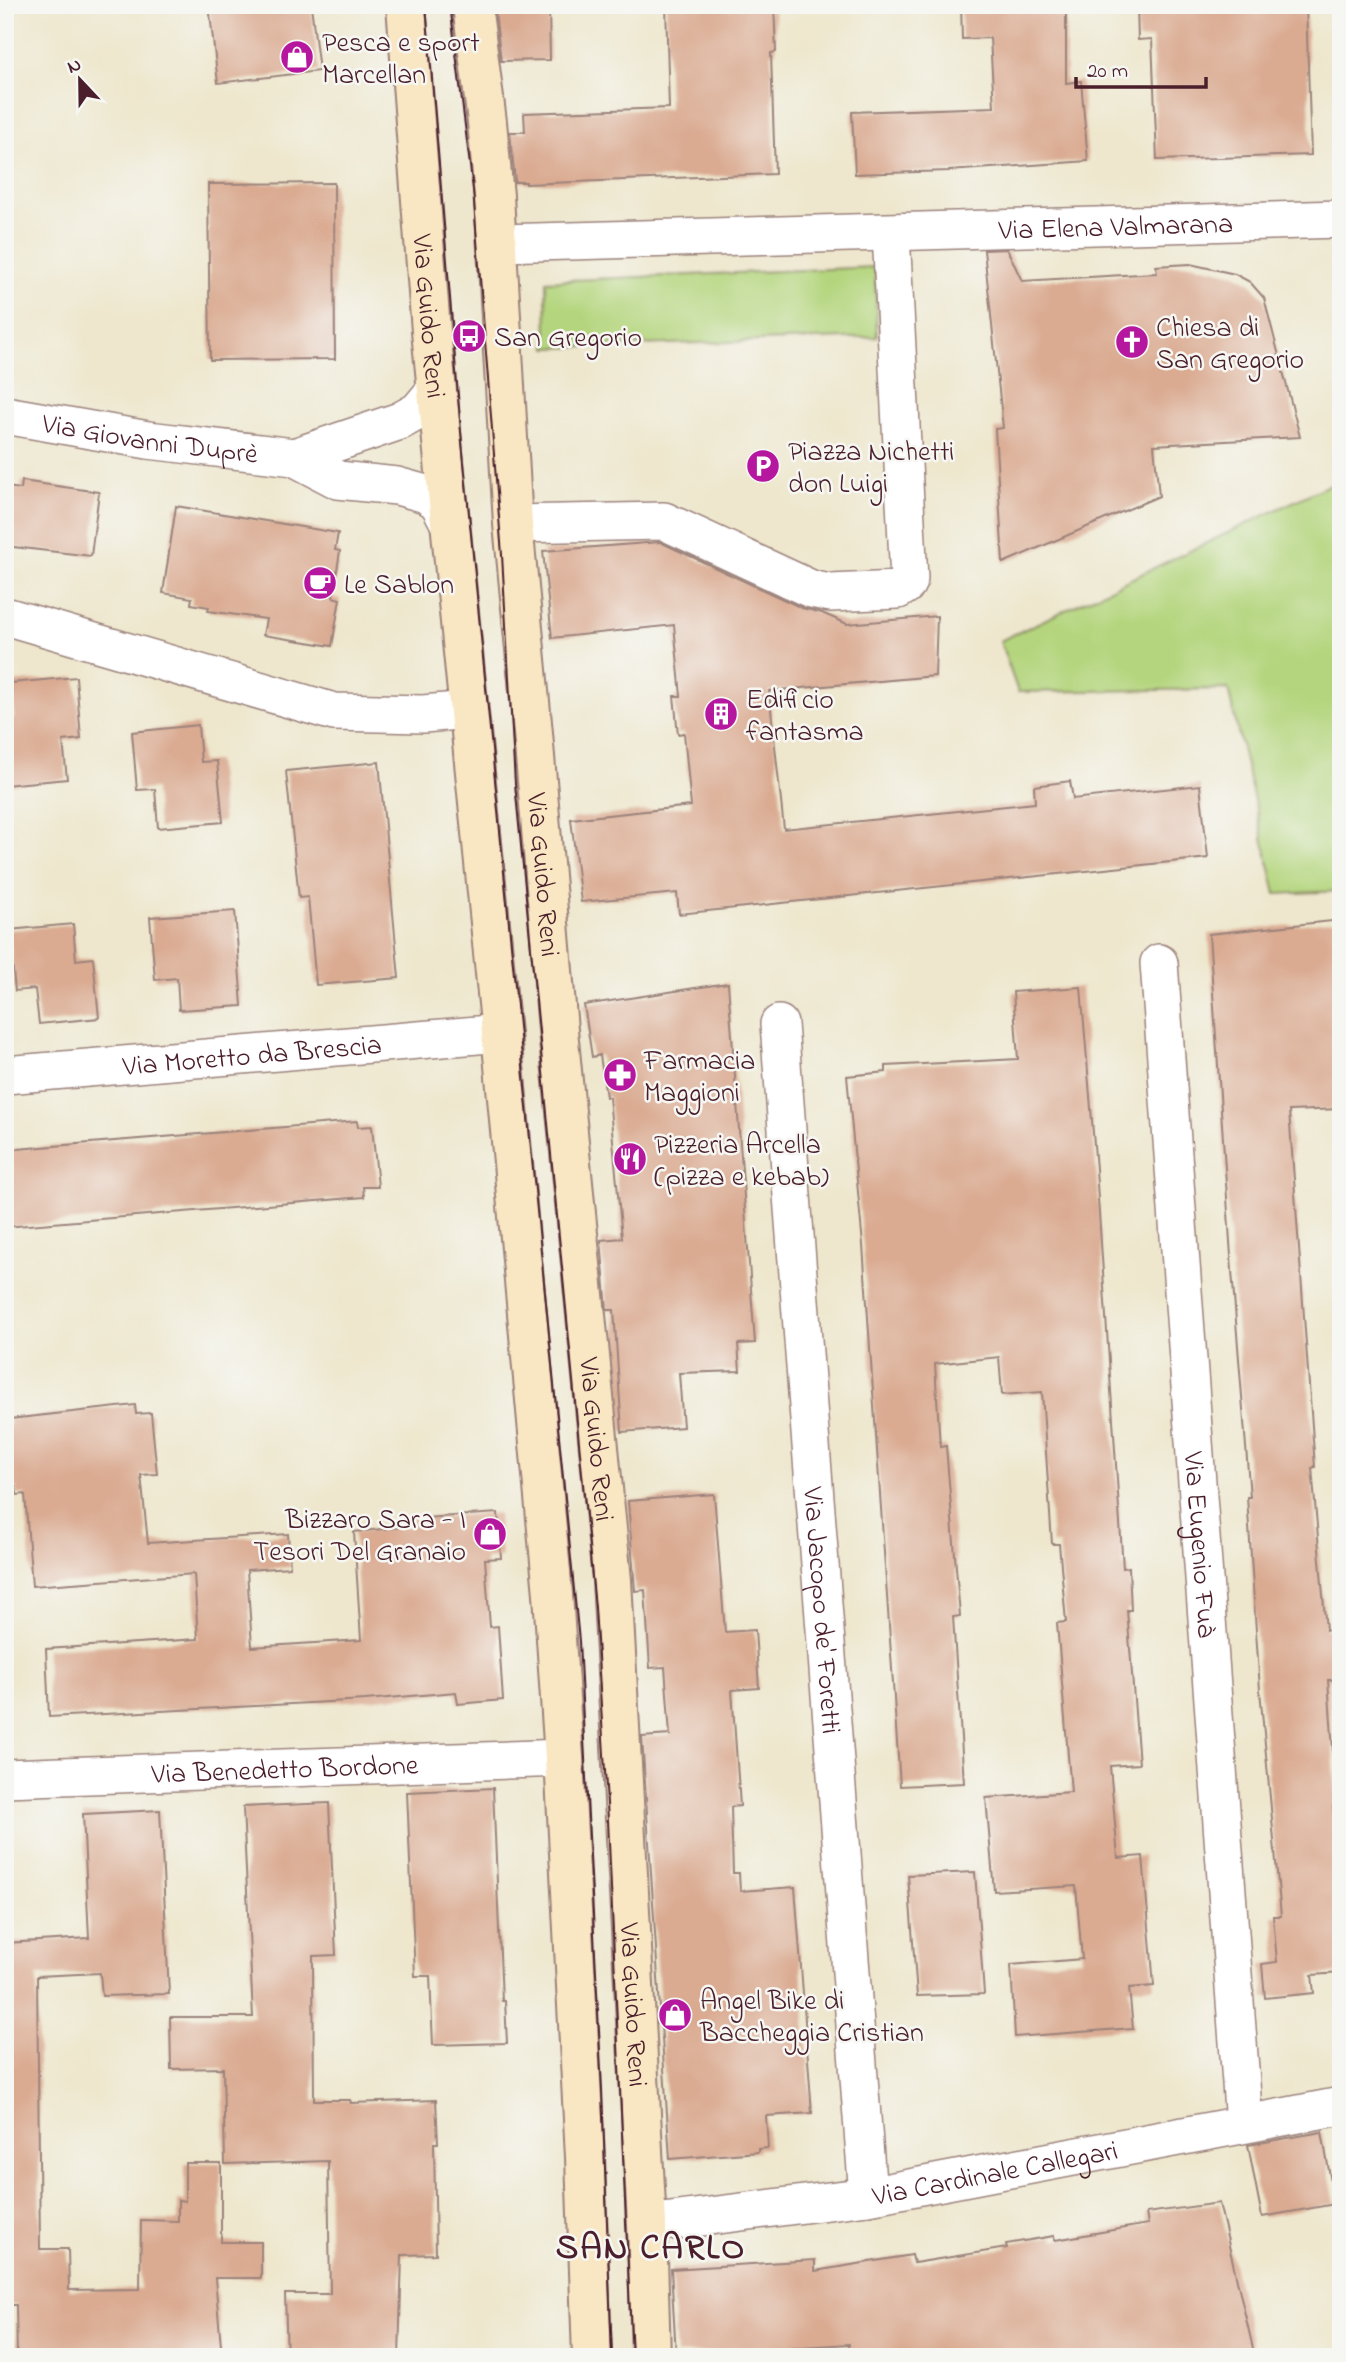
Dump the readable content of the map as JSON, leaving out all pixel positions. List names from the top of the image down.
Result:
{
  "streets": {
    "street": [
      "Via Elena Valmarana",
      "Via Guido Reni",
      "Via Giovanni Duprè",
      "Via Moretto da Brescia",
      "Via Eugenio Fuà",
      "Via Jacopo de' Foretti",
      "Via Benedetto Bordone",
      "Via Cardinale Callegari"
    ]
  },
  "crossings": [
    ["Via Elena Valmarana", "Via Guido Reni"],
    ["Via Guido Reni", "Via Giovanni Duprè"],
    ["Via Guido Reni", "Via Moretto da Brescia"],
    ["Via Guido Reni", "Via Benedetto Bordone"],
    ["Via Guido Reni", "Via Cardinale Callegari"],
    ["Via Eugenio Fuà", "Via Cardinale Callegari"],
    ["Via Jacopo de' Foretti", "Via Cardinale Callegari"]
  ],
  "districts": ["SAN CARLO"],
  "places": {
    "shop": ["Pesca e sport Marcellan", "Bizzaro Sara - I Tesori Del Granaio", "Angel Bike di Baccheggia Cristian"],
    "bus stop": ["San Gregorio"],
    "church": ["Chiesa di San Gregorio"],
    "parking": ["Piazza Nichetti don Luigi"],
    "cafe": ["Le Sablon"],
    "building": ["Edificio fantasma"],
    "pharmacy": ["Farmacia Maggioni"],
    "restaurant": ["Pizzeria Arcella (pizza e kebab)"]
  },
  "scale_bar": "20 m",
  "north": "top"
}
